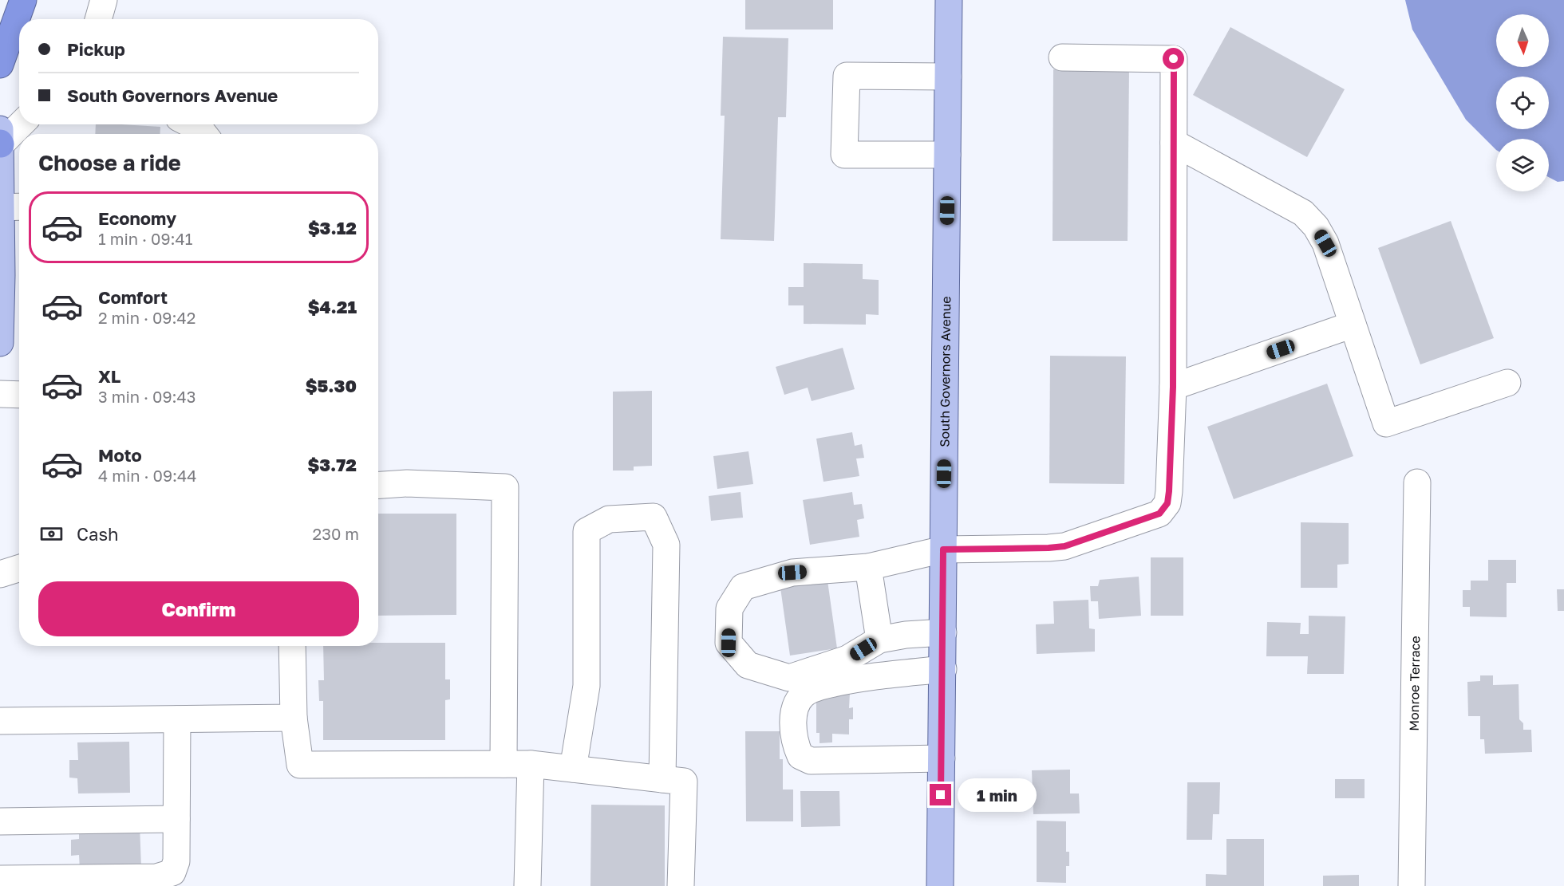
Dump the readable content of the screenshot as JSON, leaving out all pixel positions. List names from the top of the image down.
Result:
{
  "streets": {
    "main road": ["South Governors Avenue"],
    "street": ["Monroe Terrace"]
  },
  "north": "bottom",
  "page": {
    "banner": ["Pickup", "South Governors Avenue"],
    "heading": "Choose a ride",
    "list": [
      {
        "name": "Economy",
        "note": "1 min · 09:41",
        "value": "$3.12"
      },
      {
        "name": "Comfort",
        "note": "2 min · 09:42",
        "value": "$4.21"
      },
      {
        "name": "XL",
        "note": "3 min · 09:43",
        "value": "$5.30"
      },
      {
        "name": "Moto",
        "note": "4 min · 09:44",
        "value": "$3.72"
      }
    ],
    "pay": ["Cash", "230 m"],
    "buttons": "Confirm",
    "bubble": "1 min"
  }
}
